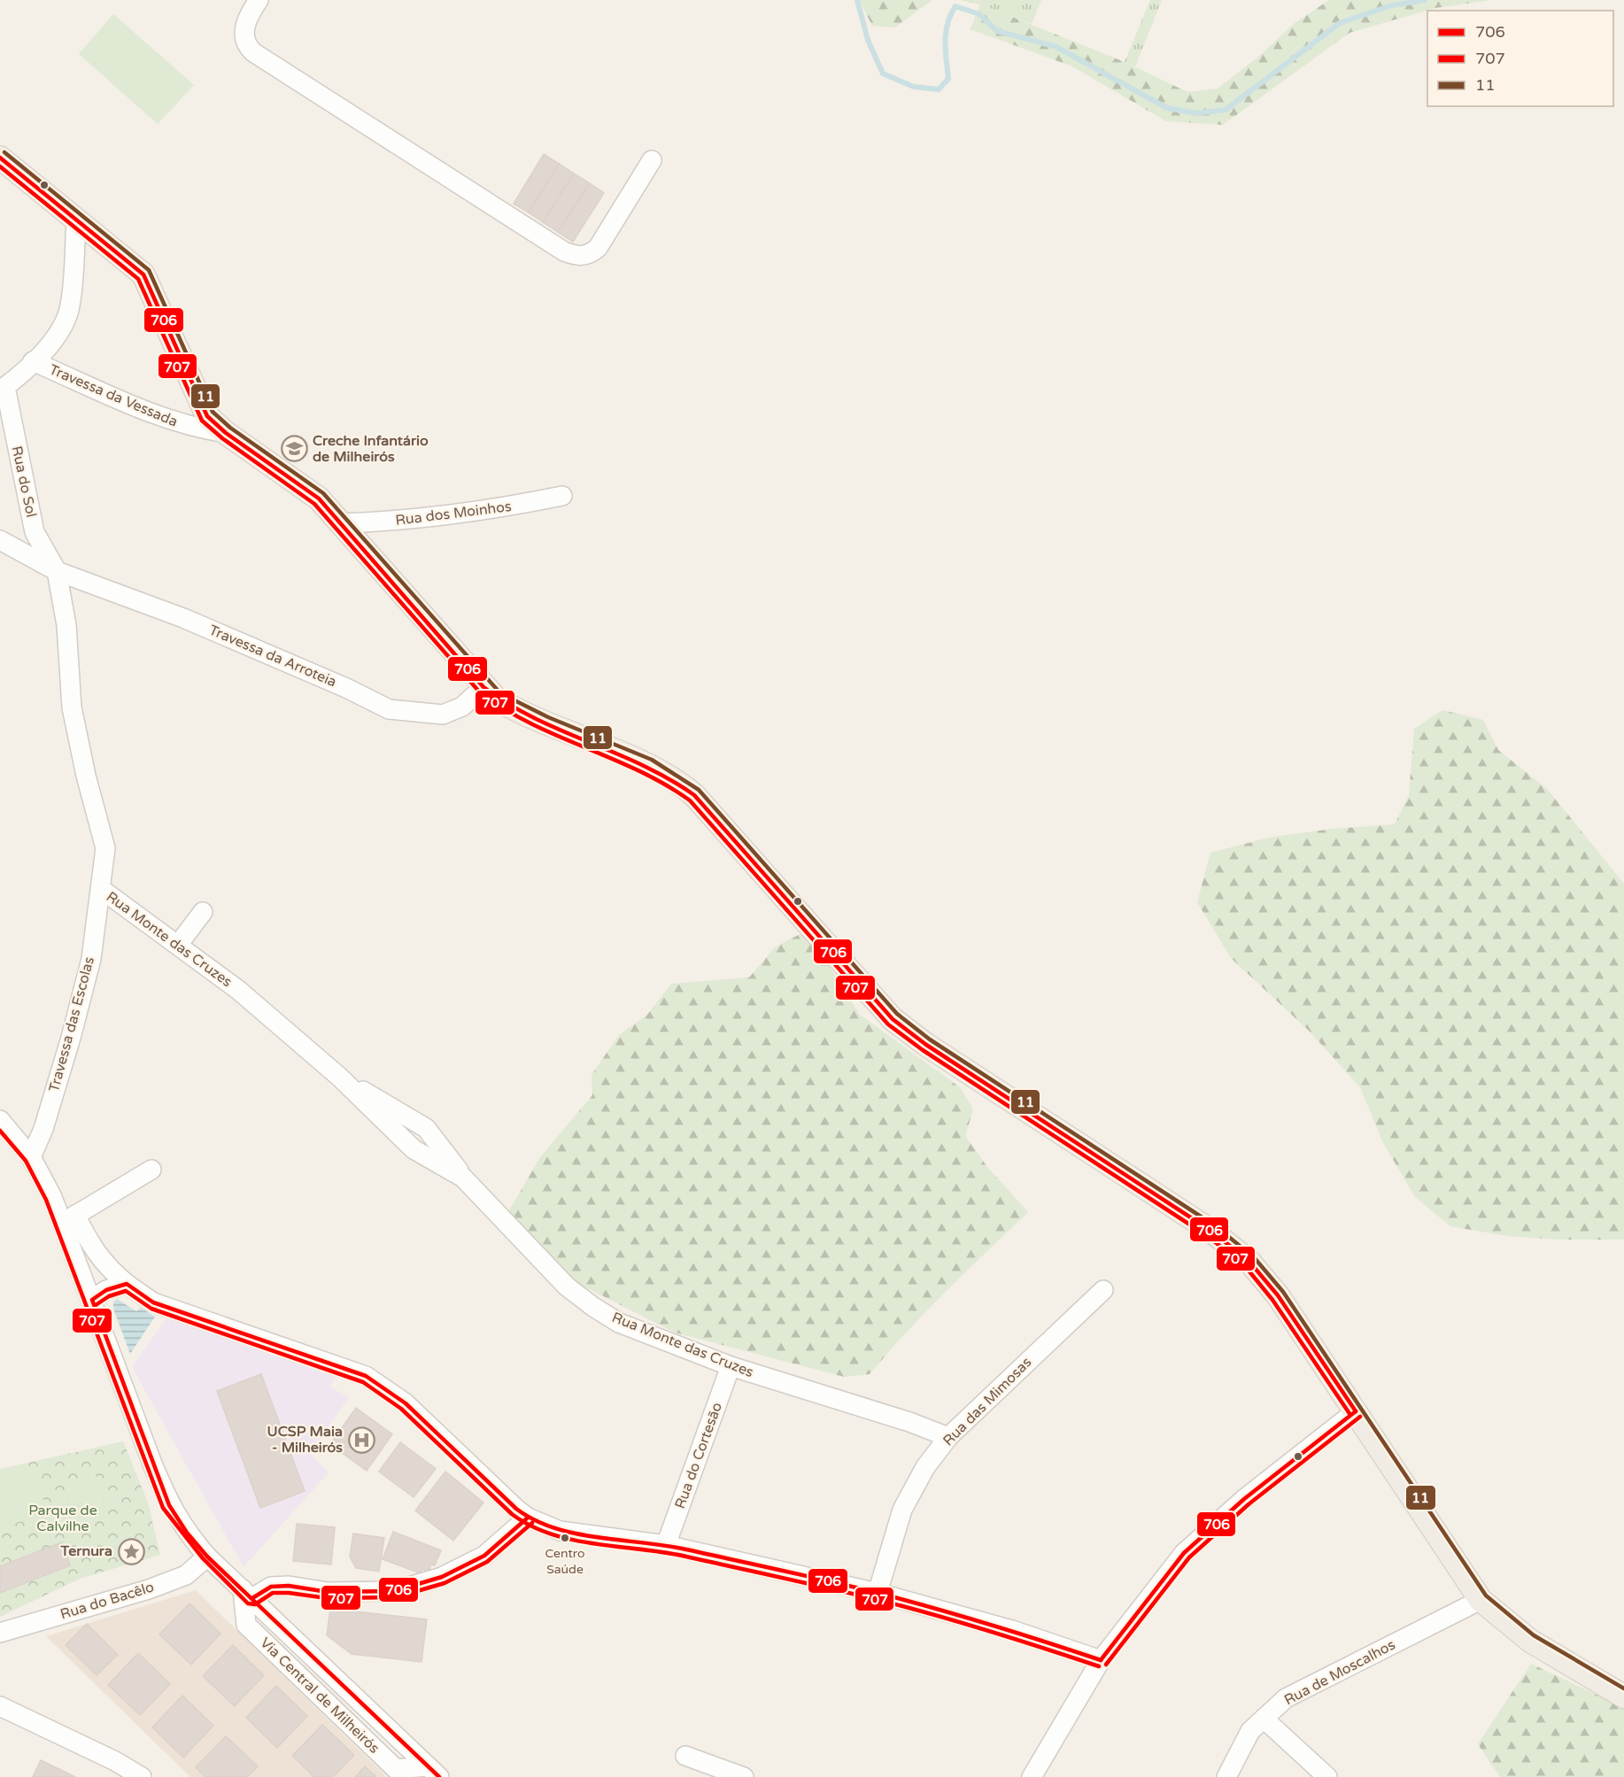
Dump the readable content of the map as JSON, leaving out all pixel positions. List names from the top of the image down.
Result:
{
  "streets": {
    "street": [
      "Travessa da Vessada",
      "Rua do Sol",
      "Rua dos Moinhos",
      "Travessa da Arroteia",
      "Rua Monte das Cruzes",
      "Travessa das Escolas",
      "Rua das Mimosas",
      "Rua do Cortesão",
      "Rua do Bacêlo",
      "Rua de Moscalhos",
      "Via Central de Milheirós"
    ]
  },
  "crossings": [
    ["Rua do Sol", "Travessa da Arroteia"],
    ["Rua do Sol", "Rua Monte das Cruzes"],
    ["Travessa da Arroteia", "Rua Monte das Cruzes"],
    ["Rua Monte das Cruzes", "Travessa das Escolas"],
    ["Rua Monte das Cruzes", "Rua das Mimosas"],
    ["Rua Monte das Cruzes", "Rua do Cortesão"],
    ["Rua do Bacêlo", "Via Central de Milheirós"]
  ],
  "parks": ["Parque de Calvilhe"],
  "places": {
    "school or university": ["Creche Infantário de Milheirós"],
    "hospital": ["UCSP Maia - Milheirós"],
    "other": ["Centro Saúde"],
    "place": ["Ternura"]
  },
  "lines": ["transit line 11", "transit line 706", "transit line 707"],
  "legend": ["706", "707", "11"]
}
